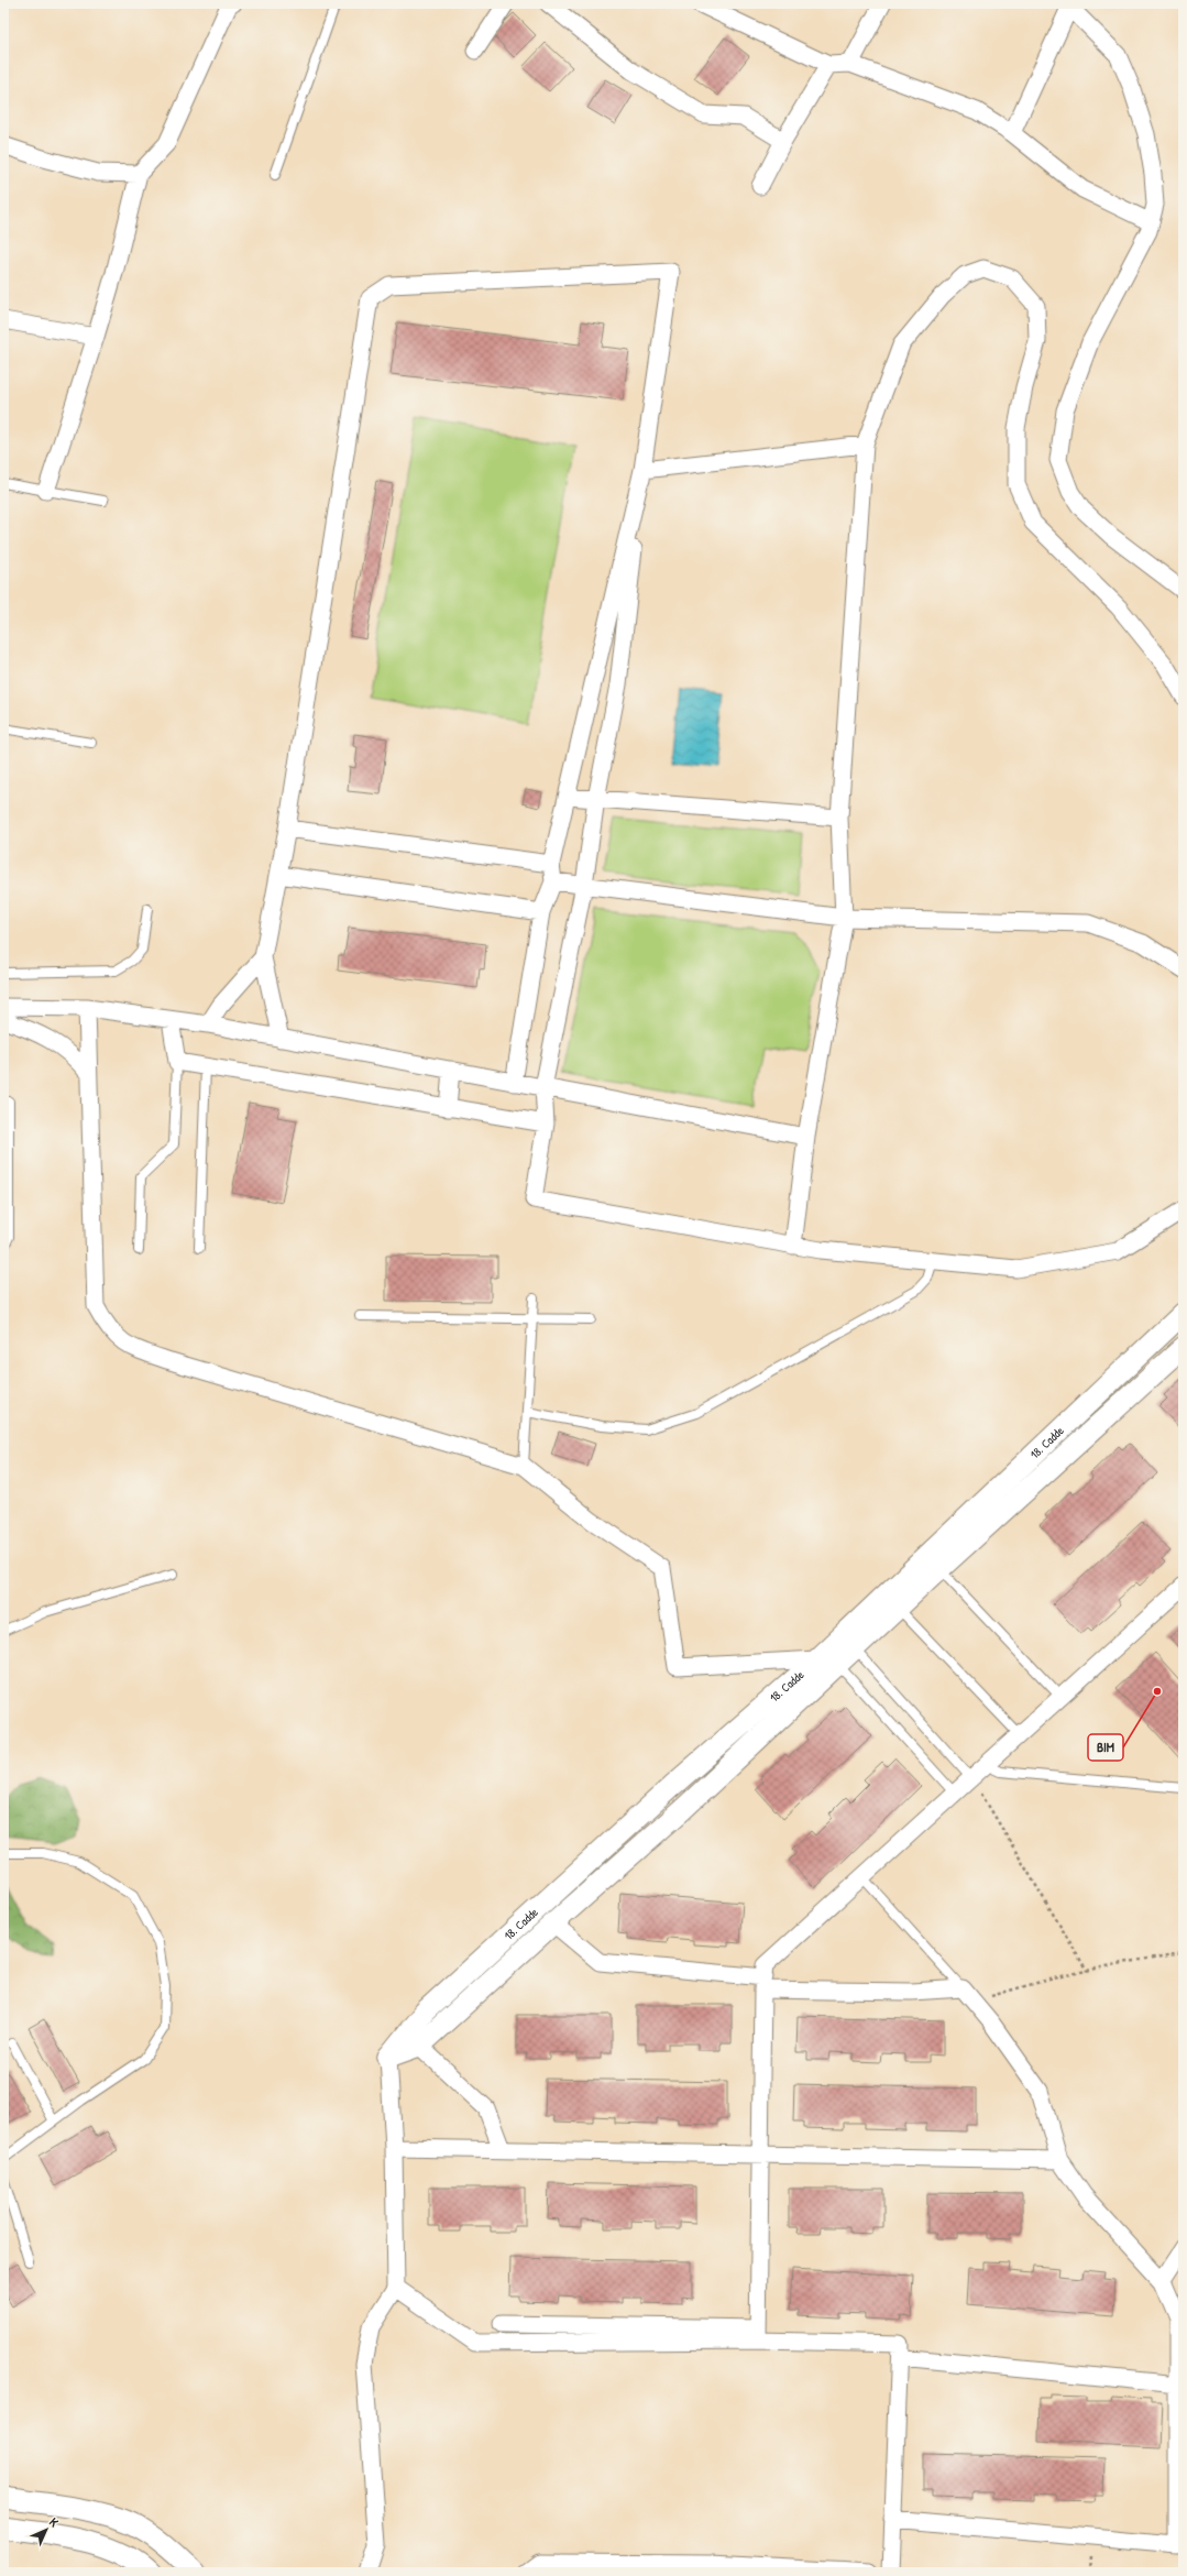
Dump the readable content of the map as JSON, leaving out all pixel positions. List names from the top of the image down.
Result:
{
  "streets": {
    "street": ["18. Cadde"]
  },
  "places": ["BIM"],
  "north": "top right"
}
